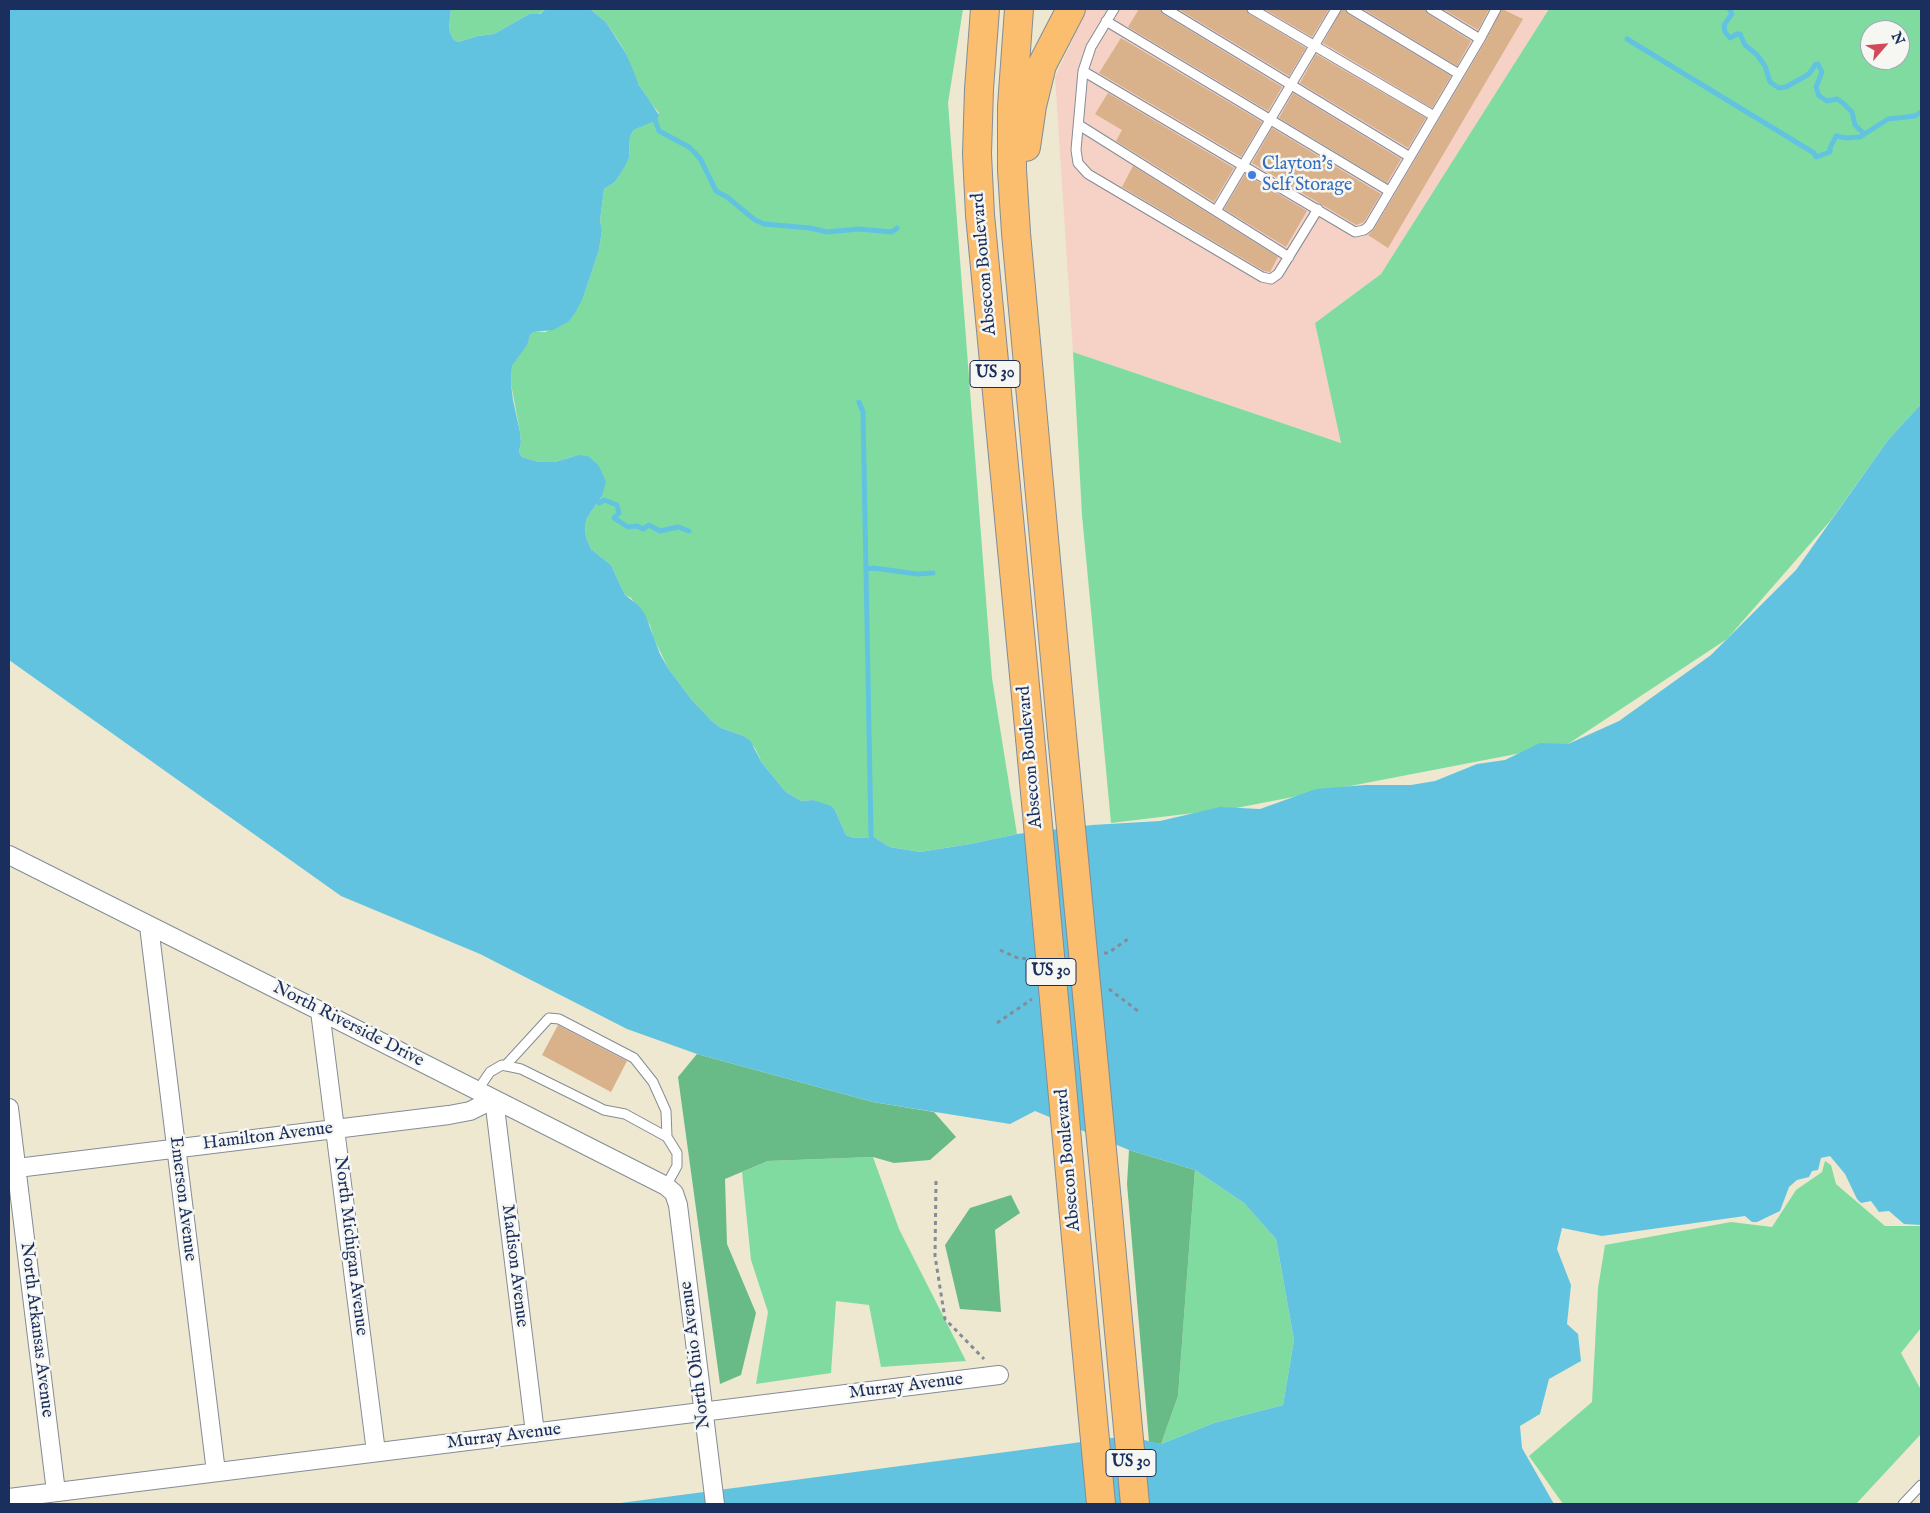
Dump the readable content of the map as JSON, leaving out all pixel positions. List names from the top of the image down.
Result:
{
  "streets": {
    "highway": ["Absecon Boulevard", "US 30"],
    "street": [
      "North Riverside Drive",
      "Hamilton Avenue",
      "Emerson Avenue",
      "North Michigan Avenue",
      "Madison Avenue",
      "North Arkansas Avenue",
      "North Ohio Avenue",
      "Murray Avenue"
    ]
  },
  "crossings": [
    ["North Riverside Drive", "Hamilton Avenue"],
    ["North Riverside Drive", "Emerson Avenue"],
    ["North Riverside Drive", "North Michigan Avenue"],
    ["North Riverside Drive", "Madison Avenue"],
    ["North Riverside Drive", "North Ohio Avenue"],
    ["Hamilton Avenue", "Emerson Avenue"],
    ["Hamilton Avenue", "North Michigan Avenue"],
    ["Hamilton Avenue", "Madison Avenue"],
    ["Hamilton Avenue", "North Arkansas Avenue"],
    ["Emerson Avenue", "Murray Avenue"],
    ["North Michigan Avenue", "Murray Avenue"],
    ["Madison Avenue", "Murray Avenue"],
    ["North Arkansas Avenue", "Murray Avenue"],
    ["North Ohio Avenue", "Murray Avenue"]
  ],
  "places": ["Clayton's Self Storage"],
  "north": "top right"
}
